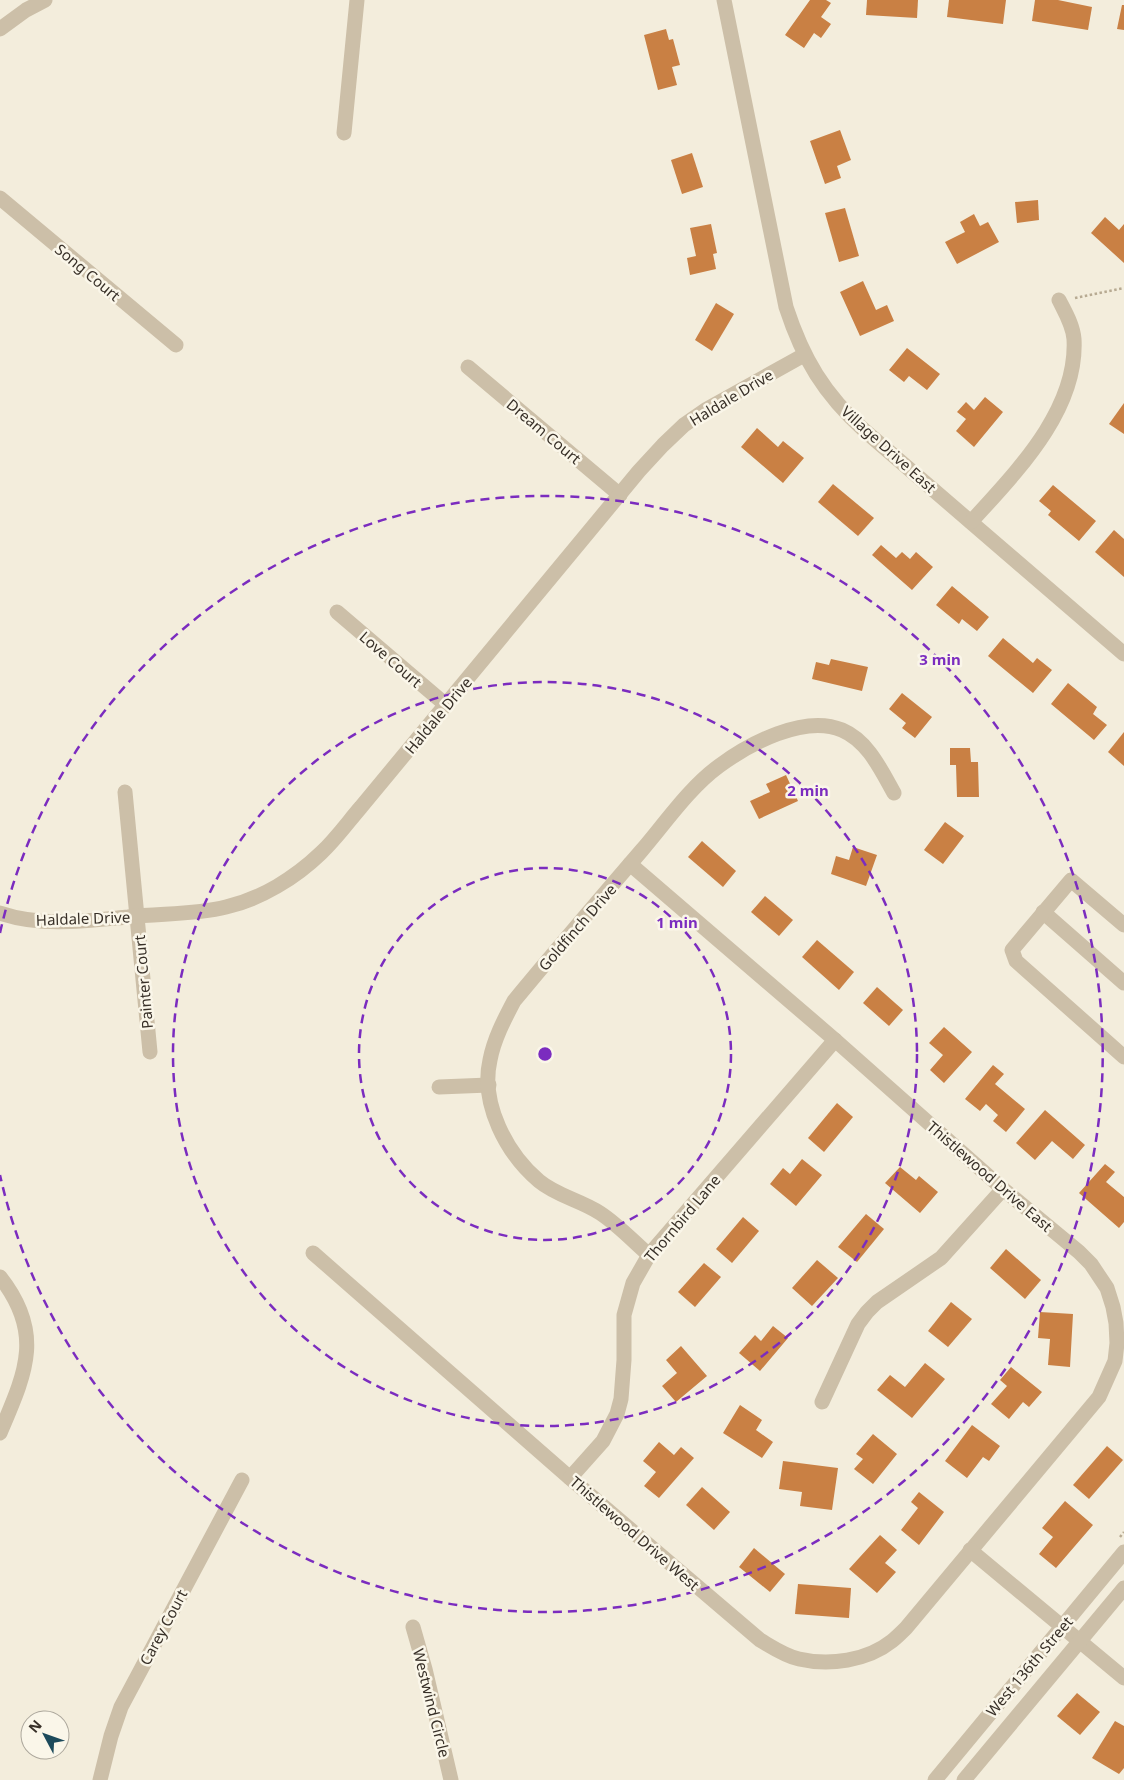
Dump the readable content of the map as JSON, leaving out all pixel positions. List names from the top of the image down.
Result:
{
  "streets": {
    "street": [
      "Song Court",
      "Haldale Drive",
      "Dream Court",
      "Village Drive East",
      "Love Court",
      "Goldfinch Drive",
      "Painter Court",
      "Thistlewood Drive East",
      "Thornbird Lane",
      "Thistlewood Drive West",
      "Carey Court",
      "West 136th Street",
      "Westwind Circle"
    ]
  },
  "crossings": [
    ["Haldale Drive", "Dream Court"],
    ["Haldale Drive", "Village Drive East"],
    ["Haldale Drive", "Love Court"],
    ["Haldale Drive", "Painter Court"],
    ["Goldfinch Drive", "Thistlewood Drive East"],
    ["Goldfinch Drive", "Thornbird Lane"],
    ["Thistlewood Drive East", "Thornbird Lane"],
    ["Thistlewood Drive East", "Thistlewood Drive West"],
    ["Thornbird Lane", "Thistlewood Drive West"]
  ],
  "north": "top left",
  "rings": ["3 min", "2 min", "1 min"]
}
